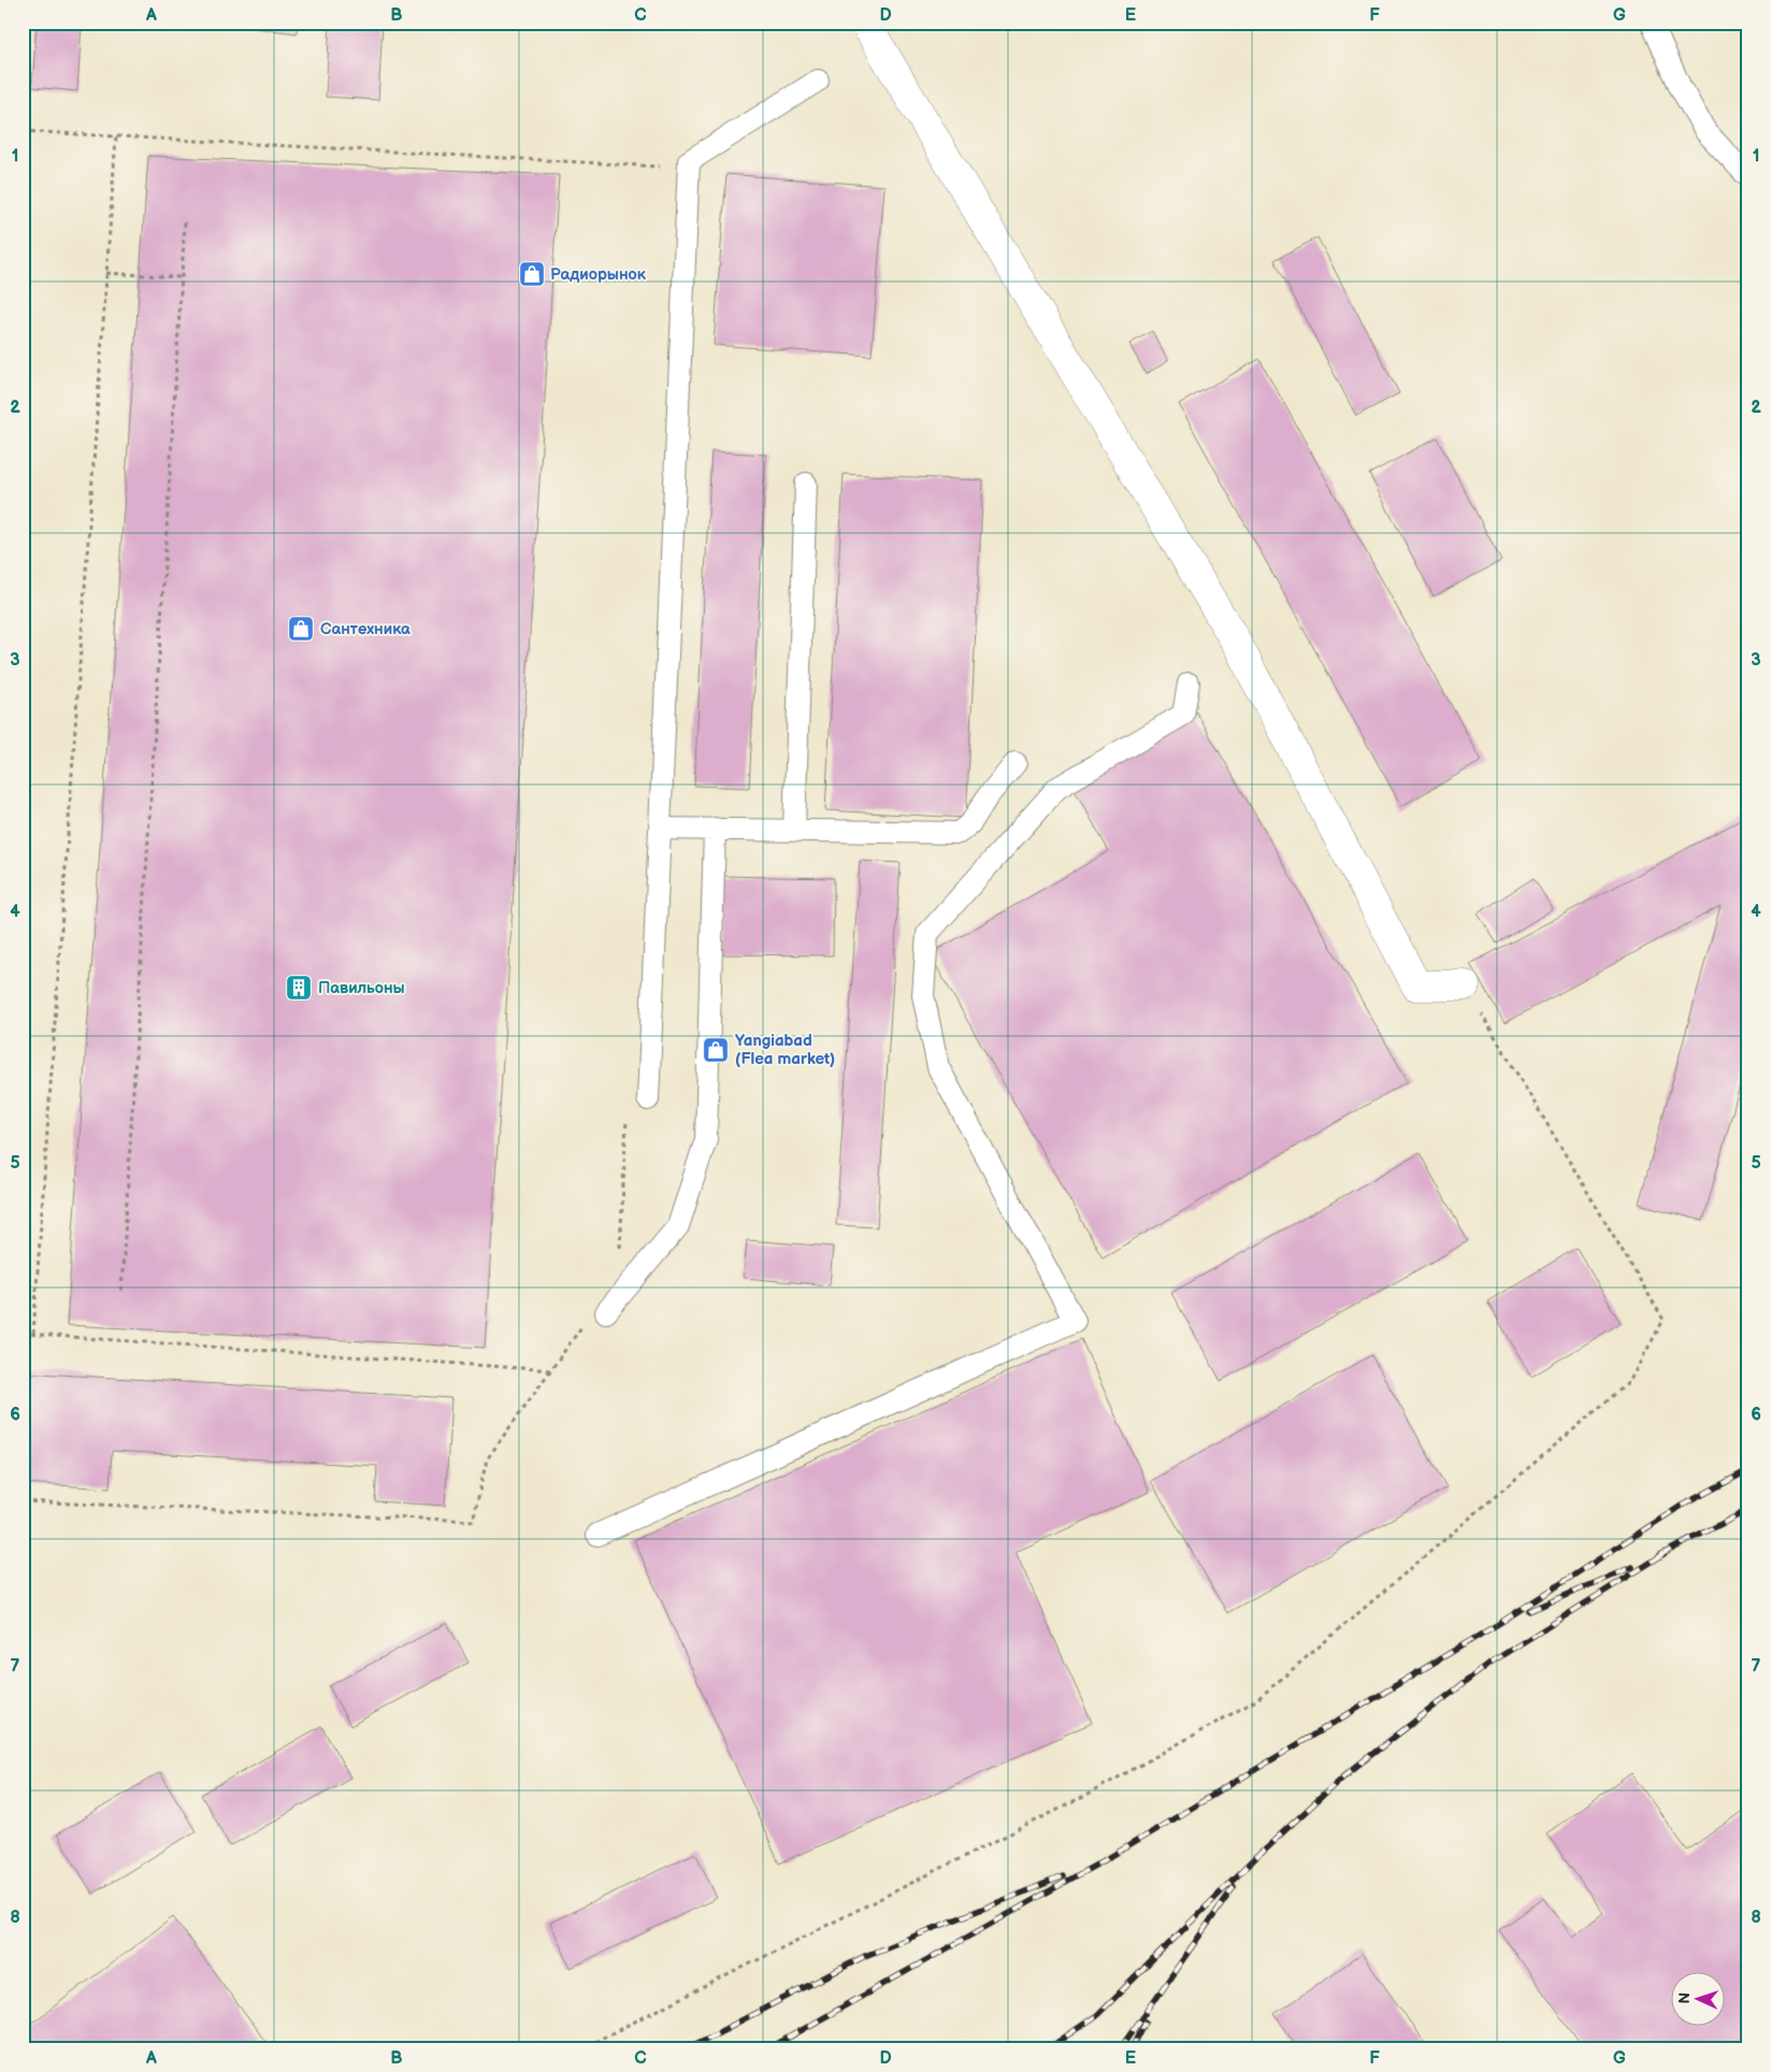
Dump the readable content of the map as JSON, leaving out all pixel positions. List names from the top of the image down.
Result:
{
  "places": {
    "shop": ["Радиорынок", "Сантехника", "Yangiabad (Flea market)"],
    "building": ["Павильоны"]
  },
  "north": "left",
  "grid": {
    "columns": [
      "A",
      "B",
      "C",
      "D",
      "E",
      "F",
      "G"
    ],
    "rows": [
      "1",
      "2",
      "3",
      "4",
      "5",
      "6",
      "7",
      "8"
    ]
  }
}
